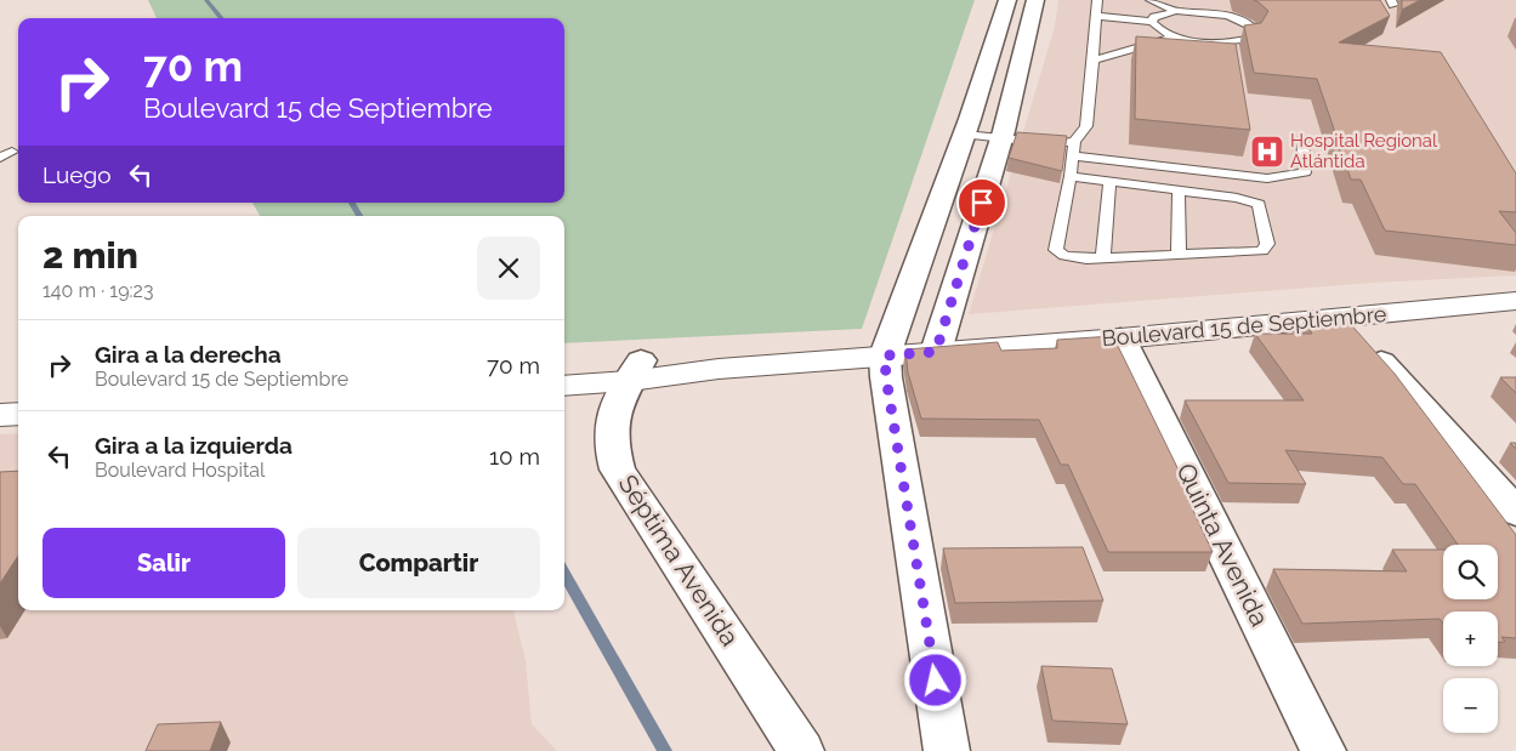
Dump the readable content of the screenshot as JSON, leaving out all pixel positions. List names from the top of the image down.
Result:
{
  "streets": {
    "street": ["Boulevard 15 de Septiembre", "Quinta Avenida", "Séptima Avenida"]
  },
  "crossings": [
    ["Boulevard 15 de Septiembre", "Quinta Avenida"],
    ["Boulevard 15 de Septiembre", "Séptima Avenida"]
  ],
  "places": {
    "hospital": ["Hospital Regional Atlántida"]
  },
  "page": {
    "turn": ["70 m", "Boulevard 15 de Septiembre"],
    "then": "Luego",
    "heading": ["2 min", "140 m · 19:23"],
    "list": [
      {
        "name": "Gira a la derecha",
        "note": "Boulevard 15 de Septiembre",
        "value": "70 m"
      },
      {
        "name": "Gira a la izquierda",
        "note": "Boulevard Hospital",
        "value": "10 m"
      }
    ],
    "buttons": ["Salir", "Compartir"],
    "map_buttons": ["+", "−"]
  }
}
